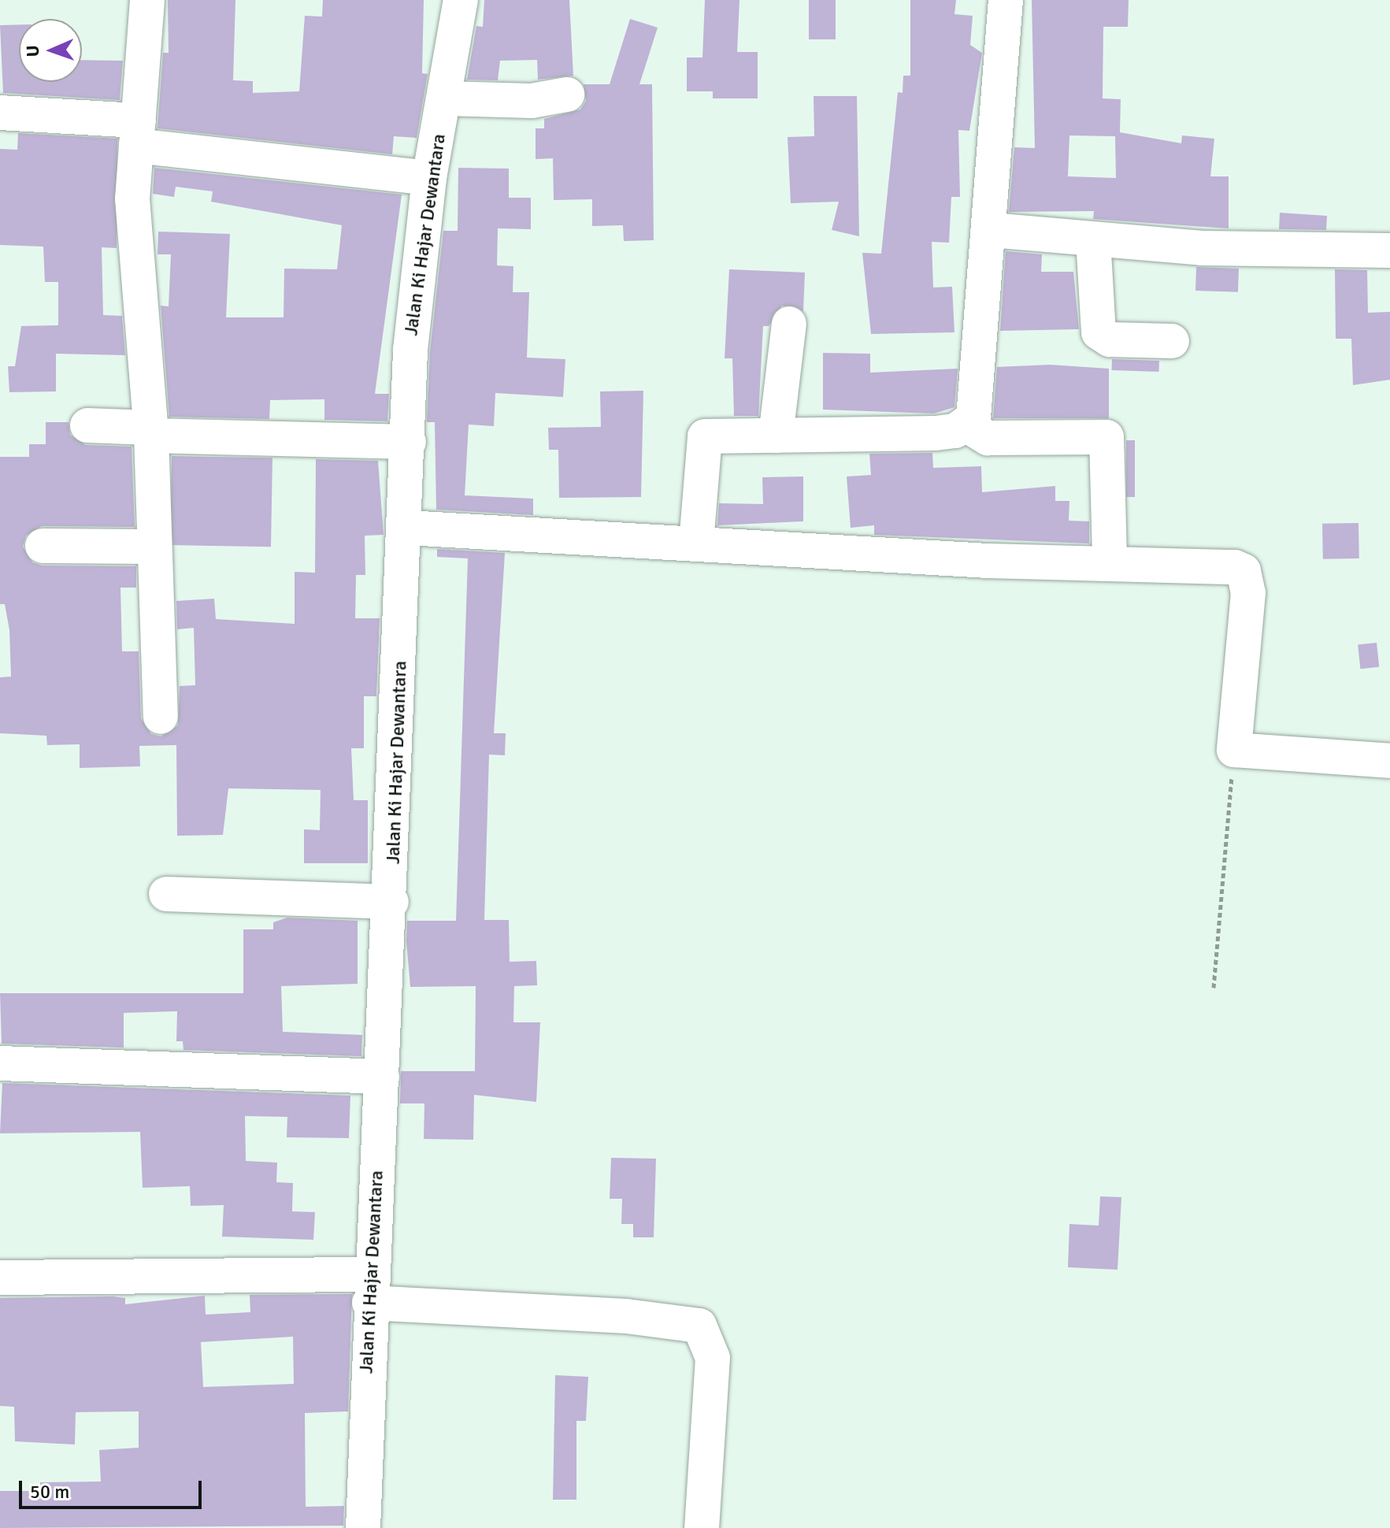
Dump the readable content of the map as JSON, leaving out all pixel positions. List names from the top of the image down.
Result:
{
  "streets": {
    "street": ["Jalan Ki Hajar Dewantara"]
  },
  "scale_bar": "50 m",
  "north": "left"
}
